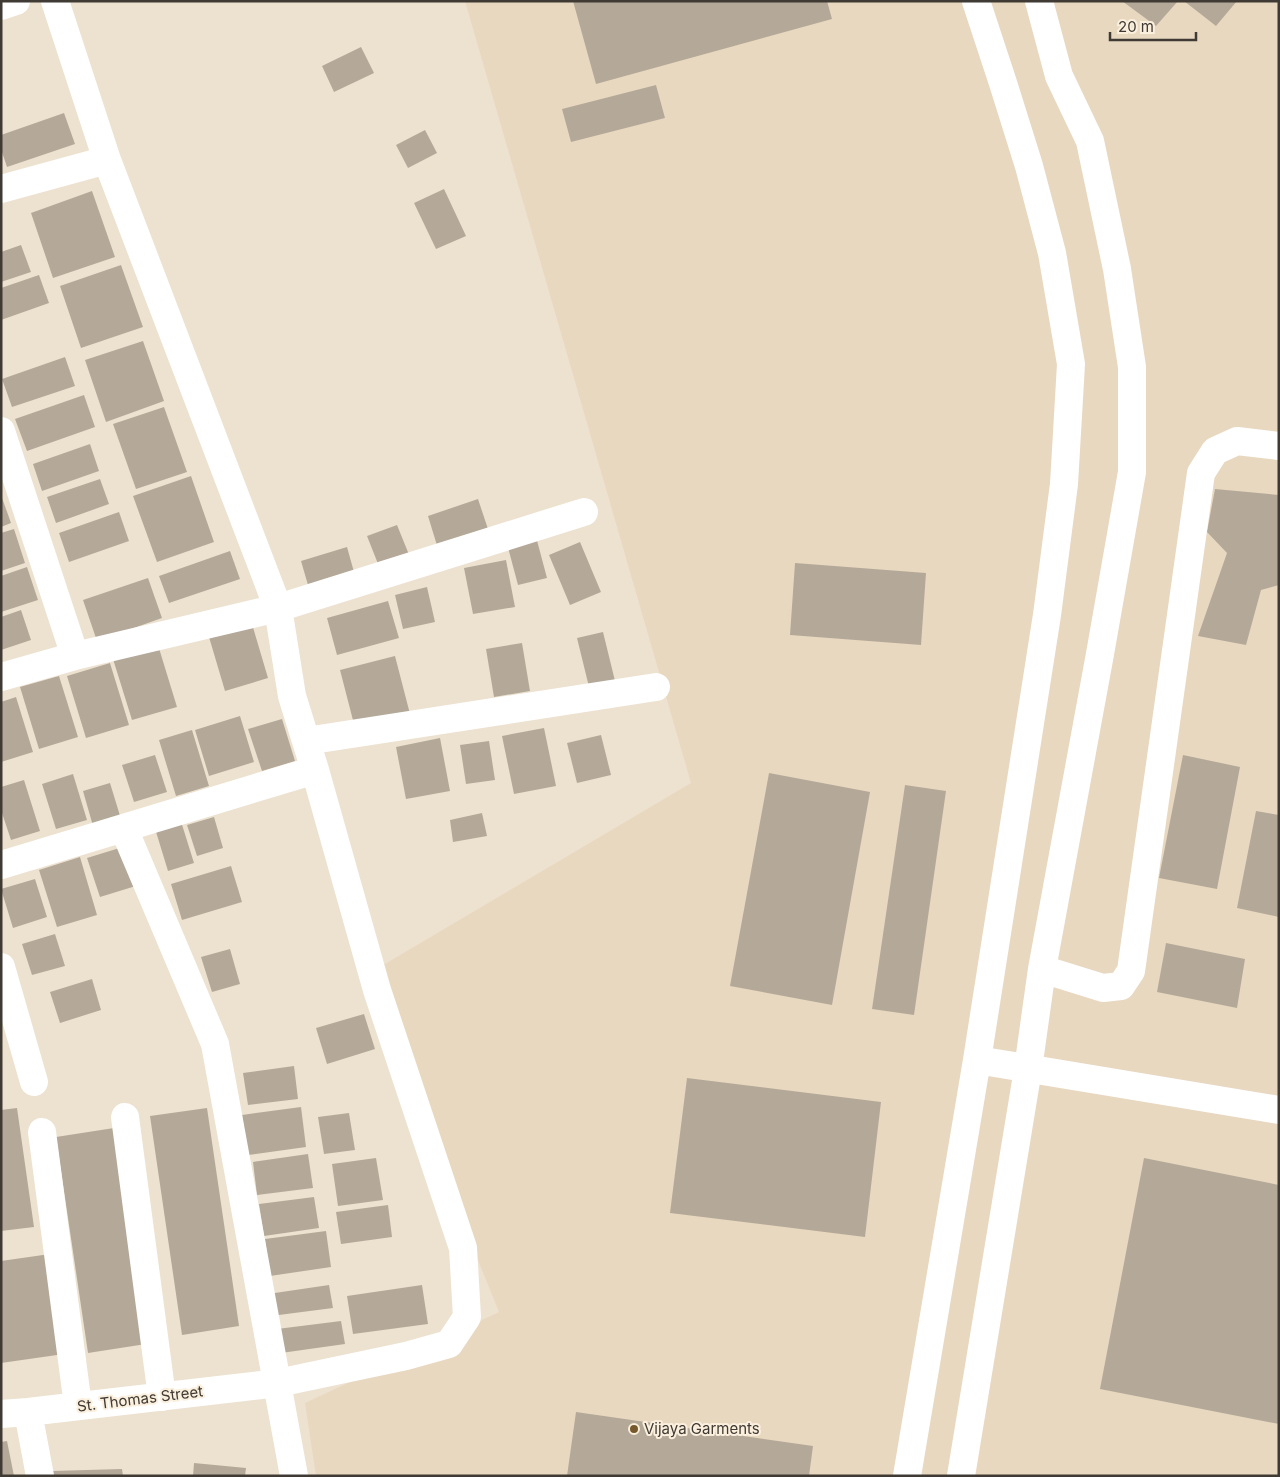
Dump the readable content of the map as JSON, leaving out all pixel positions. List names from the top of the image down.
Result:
{
  "streets": {
    "street": ["St. Thomas Street"]
  },
  "places": ["Vijaya Garments"],
  "scale_bar": "20 m"
}
